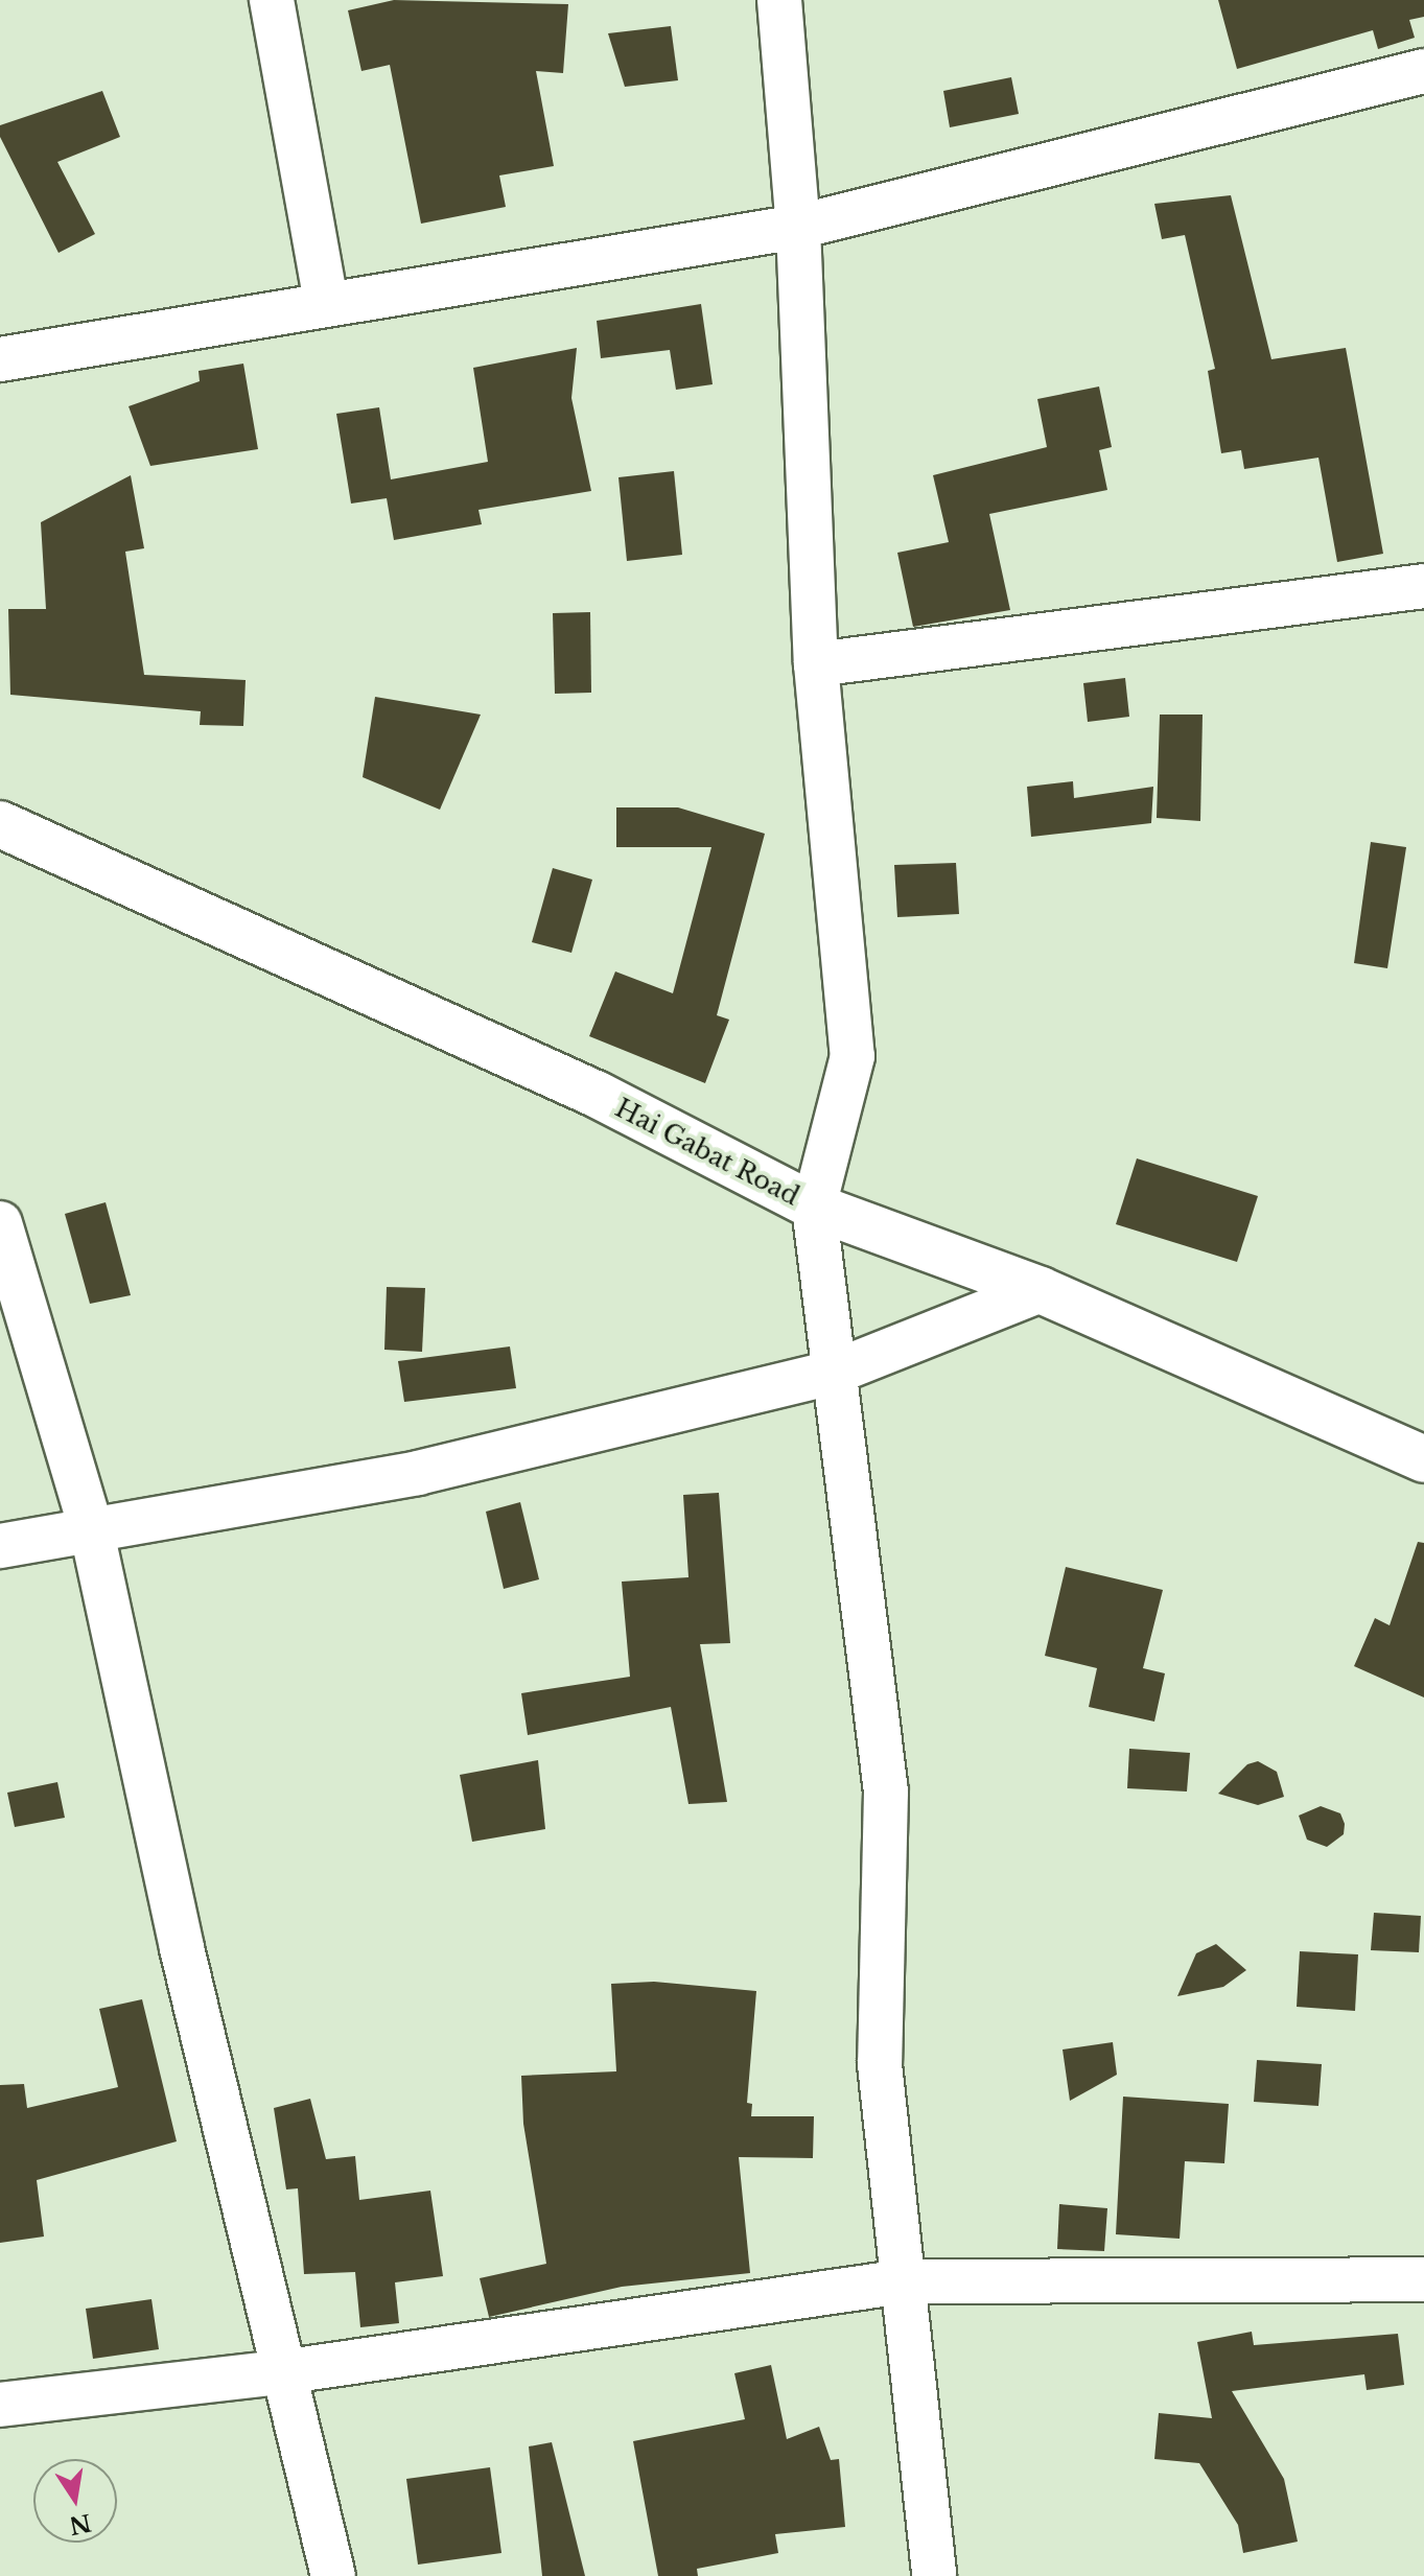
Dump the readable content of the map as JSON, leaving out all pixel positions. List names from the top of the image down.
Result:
{
  "streets": {
    "street": ["Hai Gabat Road"]
  },
  "north": "bottom"
}
